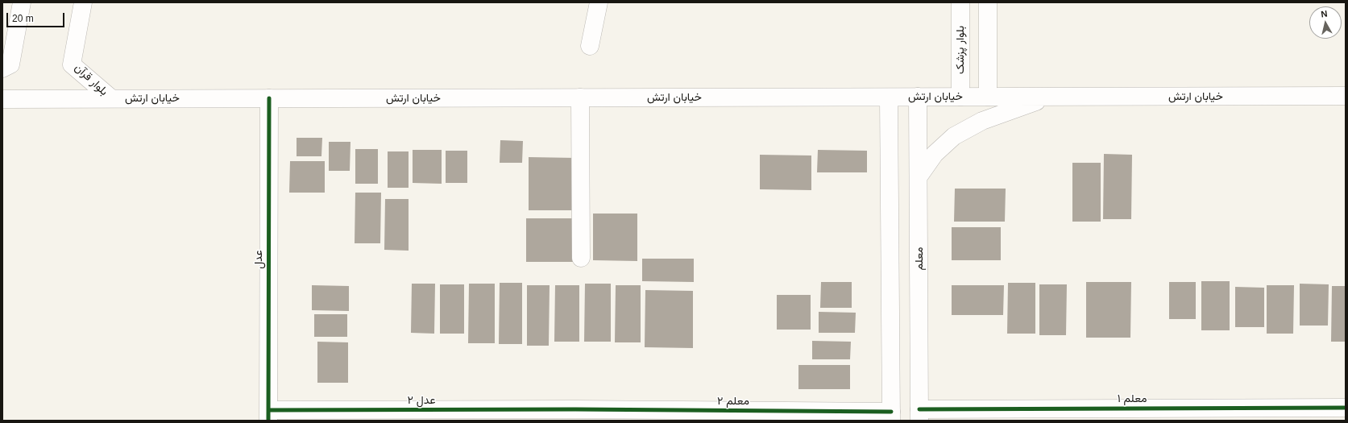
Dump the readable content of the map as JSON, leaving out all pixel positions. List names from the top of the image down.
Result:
{
  "streets": {
    "main road": [
      "بلوار پزشک",
      "بلوار قرآن",
      "خیابان ارتش",
      "معلم",
      "عدل",
      "معلم ۱",
      "عدل ۲",
      "معلم ۲"
    ]
  },
  "crossings": [
    ["بلوار پزشک", "خیابان ارتش"],
    ["بلوار قرآن", "خیابان ارتش"],
    ["خیابان ارتش", "معلم"],
    ["خیابان ارتش", "عدل"],
    ["معلم", "معلم ۱"],
    ["عدل", "عدل ۲"],
    ["عدل ۲", "معلم ۲"]
  ],
  "scale_bar": "20 m",
  "north": "top"
}
